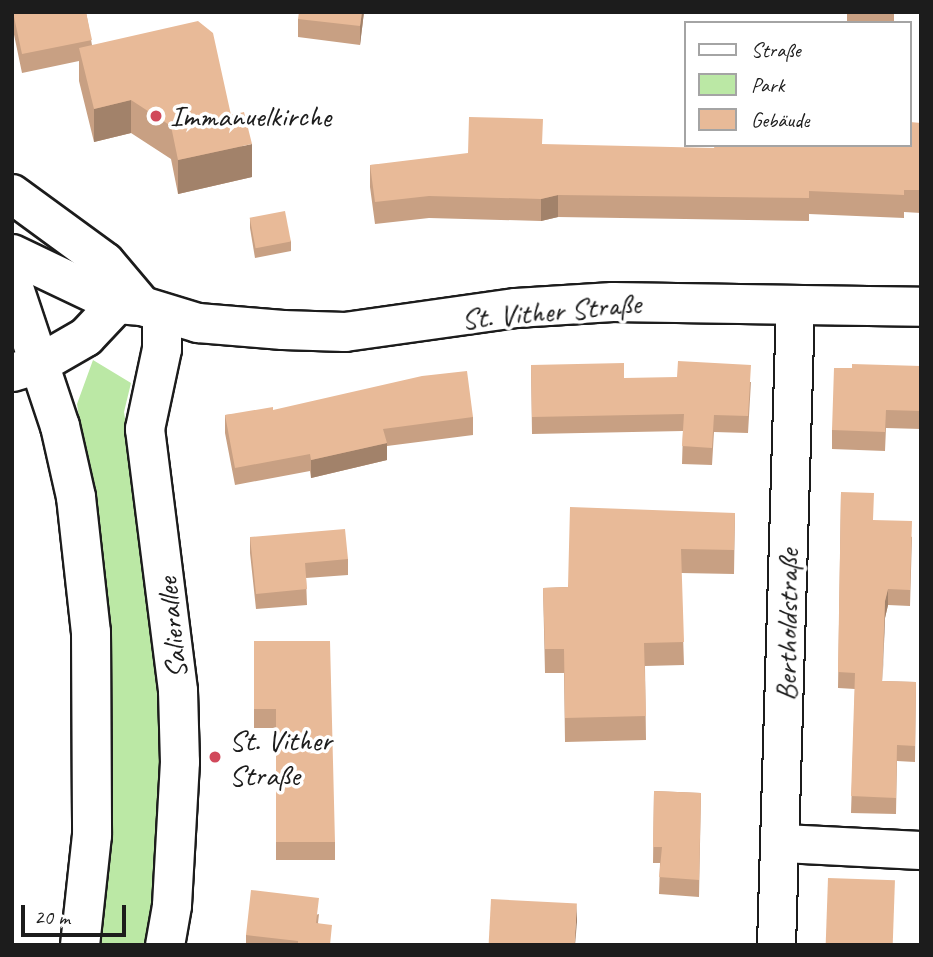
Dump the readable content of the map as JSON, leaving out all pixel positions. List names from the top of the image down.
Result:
{
  "streets": {
    "street": ["St. Vither Straße", "Bertholdstraße", "Salierallee"]
  },
  "crossings": [
    ["St. Vither Straße", "Bertholdstraße"],
    ["St. Vither Straße", "Salierallee"]
  ],
  "places": ["Immanuelkirche", "St. Vither Straße"],
  "legend": ["Straße", "Park", "Gebäude"],
  "scale_bar": "20 m"
}
